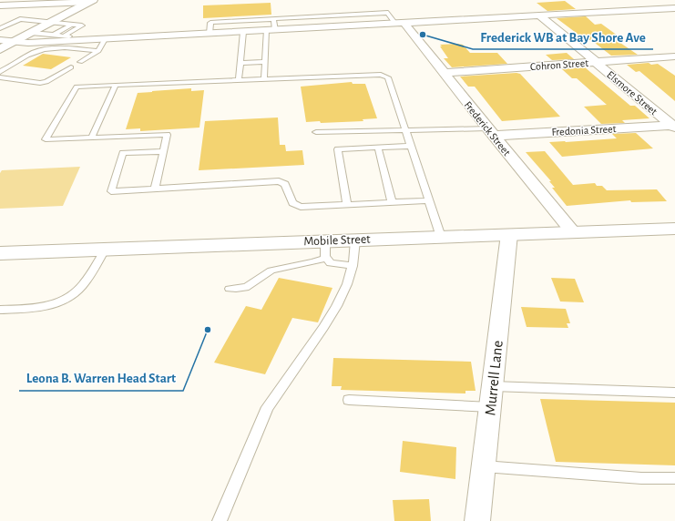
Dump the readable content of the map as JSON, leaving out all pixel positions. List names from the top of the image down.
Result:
{
  "streets": {
    "street": [
      "Cohron Street",
      "Elsmore Street",
      "Frederick Street",
      "Fredonia Street",
      "Mobile Street",
      "Murrell Lane"
    ]
  },
  "crossings": [
    ["Cohron Street", "Elsmore Street"],
    ["Cohron Street", "Frederick Street"],
    ["Elsmore Street", "Fredonia Street"],
    ["Frederick Street", "Fredonia Street"],
    ["Frederick Street", "Mobile Street"],
    ["Mobile Street", "Murrell Lane"]
  ],
  "places": ["Frederick WB at Bay Shore Ave", "Leona B. Warren Head Start"]
}
